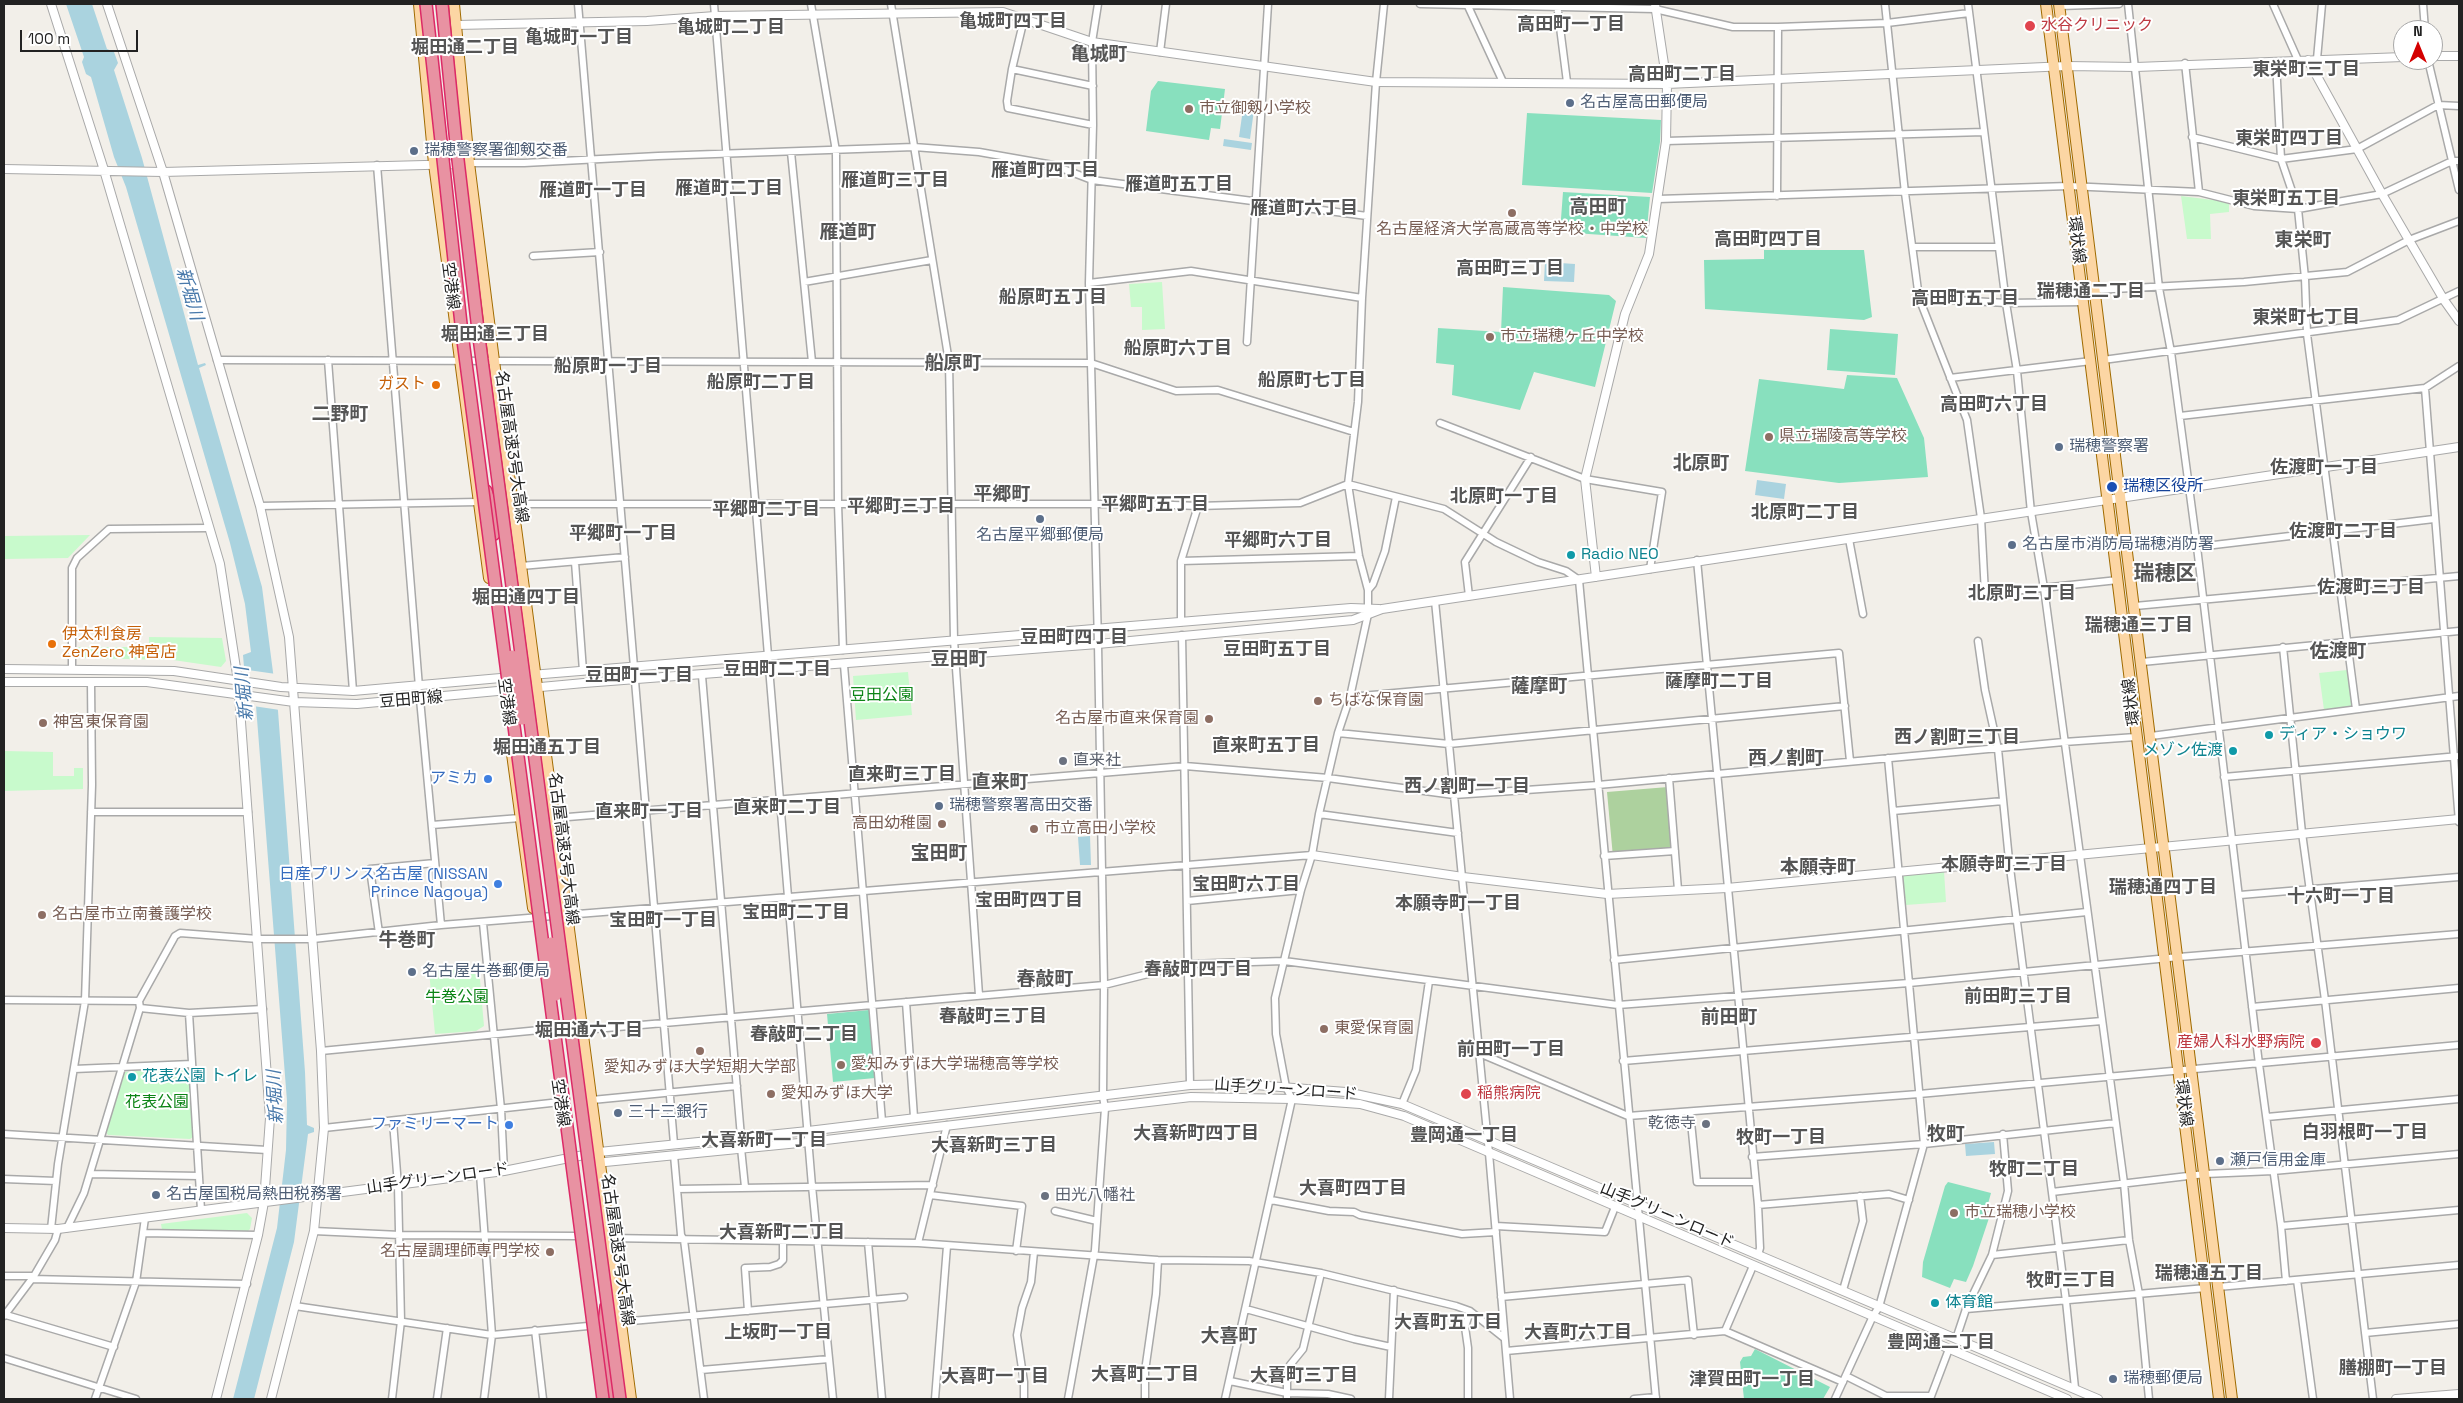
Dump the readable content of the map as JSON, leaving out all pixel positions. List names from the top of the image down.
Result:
{
  "streets": {
    "highway": ["名古屋高速3号大高線"],
    "main road": ["環状線", "空港線"],
    "street": ["豆田町線", "山手グリーンロード"]
  },
  "crossings": [
    ["空港線", "豆田町線"],
    ["空港線", "山手グリーンロード"]
  ],
  "districts": [
    "亀城町四丁目",
    "高田町一丁目",
    "亀城町二丁目",
    "亀城町一丁目",
    "堀田通二丁目",
    "亀城町",
    "東栄町三丁目",
    "高田町二丁目",
    "東栄町四丁目",
    "雁道町四丁目",
    "雁道町三丁目",
    "雁道町五丁目",
    "雁道町二丁目",
    "雁道町一丁目",
    "東栄町五丁目",
    "高田町",
    "雁道町六丁目",
    "雁道町",
    "高田町四丁目",
    "東栄町",
    "高田町三丁目",
    "瑞穂通二丁目",
    "船原町五丁目",
    "高田町五丁目",
    "東栄町七丁目",
    "堀田通三丁目",
    "船原町六丁目",
    "船原町",
    "船原町一丁目",
    "船原町七丁目",
    "船原町二丁目",
    "高田町六丁目",
    "二野町",
    "北原町",
    "佐渡町一丁目",
    "平郷町",
    "北原町一丁目",
    "平郷町五丁目",
    "平郷町三丁目",
    "平郷町二丁目",
    "北原町二丁目",
    "佐渡町二丁目",
    "平郷町一丁目",
    "平郷町六丁目",
    "瑞穂区",
    "佐渡町三丁目",
    "北原町三丁目",
    "堀田通四丁目",
    "瑞穂通三丁目",
    "豆田町四丁目",
    "豆田町五丁目",
    "佐渡町",
    "豆田町",
    "豆田町二丁目",
    "豆田町一丁目",
    "薩摩町二丁目",
    "薩摩町",
    "西ノ割町三丁目",
    "直来町五丁目",
    "堀田通五丁目",
    "西ノ割町",
    "直来町三丁目",
    "直来町",
    "西ノ割町一丁目",
    "直来町二丁目",
    "直来町一丁目",
    "宝田町",
    "本願寺町三丁目",
    "本願寺町",
    "宝田町六丁目",
    "瑞穂通四丁目",
    "十六町一丁目",
    "宝田町四丁目",
    "本願寺町一丁目",
    "宝田町二丁目",
    "宝田町一丁目",
    "牛巻町",
    "春敲町四丁目",
    "春敲町",
    "前田町三丁目",
    "春敲町三丁目",
    "前田町",
    "堀田通六丁目",
    "春敲町二丁目",
    "前田町一丁目",
    "白羽根町一丁目",
    "大喜新町四丁目",
    "牧町",
    "豊岡通一丁目",
    "牧町一丁目",
    "大喜新町一丁目",
    "大喜新町三丁目",
    "牧町二丁目",
    "大喜町四丁目",
    "大喜新町二丁目",
    "瑞穂通五丁目",
    "牧町三丁目",
    "大喜町五丁目",
    "上坂町一丁目",
    "大喜町六丁目",
    "大喜町",
    "豊岡通二丁目",
    "膳棚町一丁目",
    "大喜町二丁目",
    "大喜町三丁目",
    "大喜町一丁目",
    "津賀田町一丁目"
  ],
  "water": ["新堀川"],
  "parks": ["豆田公園", "牛巻公園", "花表公園"],
  "places": [
    "水谷クリニック",
    "名古屋高田郵便局",
    "市立御剱小学校",
    "瑞穂警察署御剱交番",
    "名古屋経済大学高蔵高等学校・中学校",
    "市立瑞穂ヶ丘中学校",
    "ガスト",
    "県立瑞陵高等学校",
    "瑞穂警察署",
    "瑞穂区役所",
    "名古屋平郷郵便局",
    "名古屋市消防局瑞穂消防署",
    "Radio NEO",
    "伊太利食房 ZenZero 神宮店",
    "ちばな保育園",
    "名古屋市直来保育園",
    "神宮東保育園",
    "ディア・ショウワ",
    "メゾン佐渡",
    "直来社",
    "アミカ",
    "瑞穂警察署高田交番",
    "高田幼稚園",
    "市立高田小学校",
    "日産プリンス名古屋 (NISSAN Prince Nagoya)",
    "名古屋市立南養護学校",
    "名古屋牛巻郵便局",
    "東愛保育園",
    "産婦人科水野病院",
    "愛知みずほ大学短期大学部",
    "愛知みずほ大学瑞穂高等学校",
    "花表公園 トイレ",
    "愛知みずほ大学",
    "稲熊病院",
    "三十三銀行",
    "乾徳寺",
    "ファミリーマート",
    "瀬戸信用金庫",
    "名古屋国税局熱田税務署",
    "田光八幡社",
    "市立瑞穂小学校",
    "名古屋調理師専門学校",
    "体育館",
    "瑞穂郵便局"
  ],
  "scale_bar": "100 m",
  "north": "top"
}
